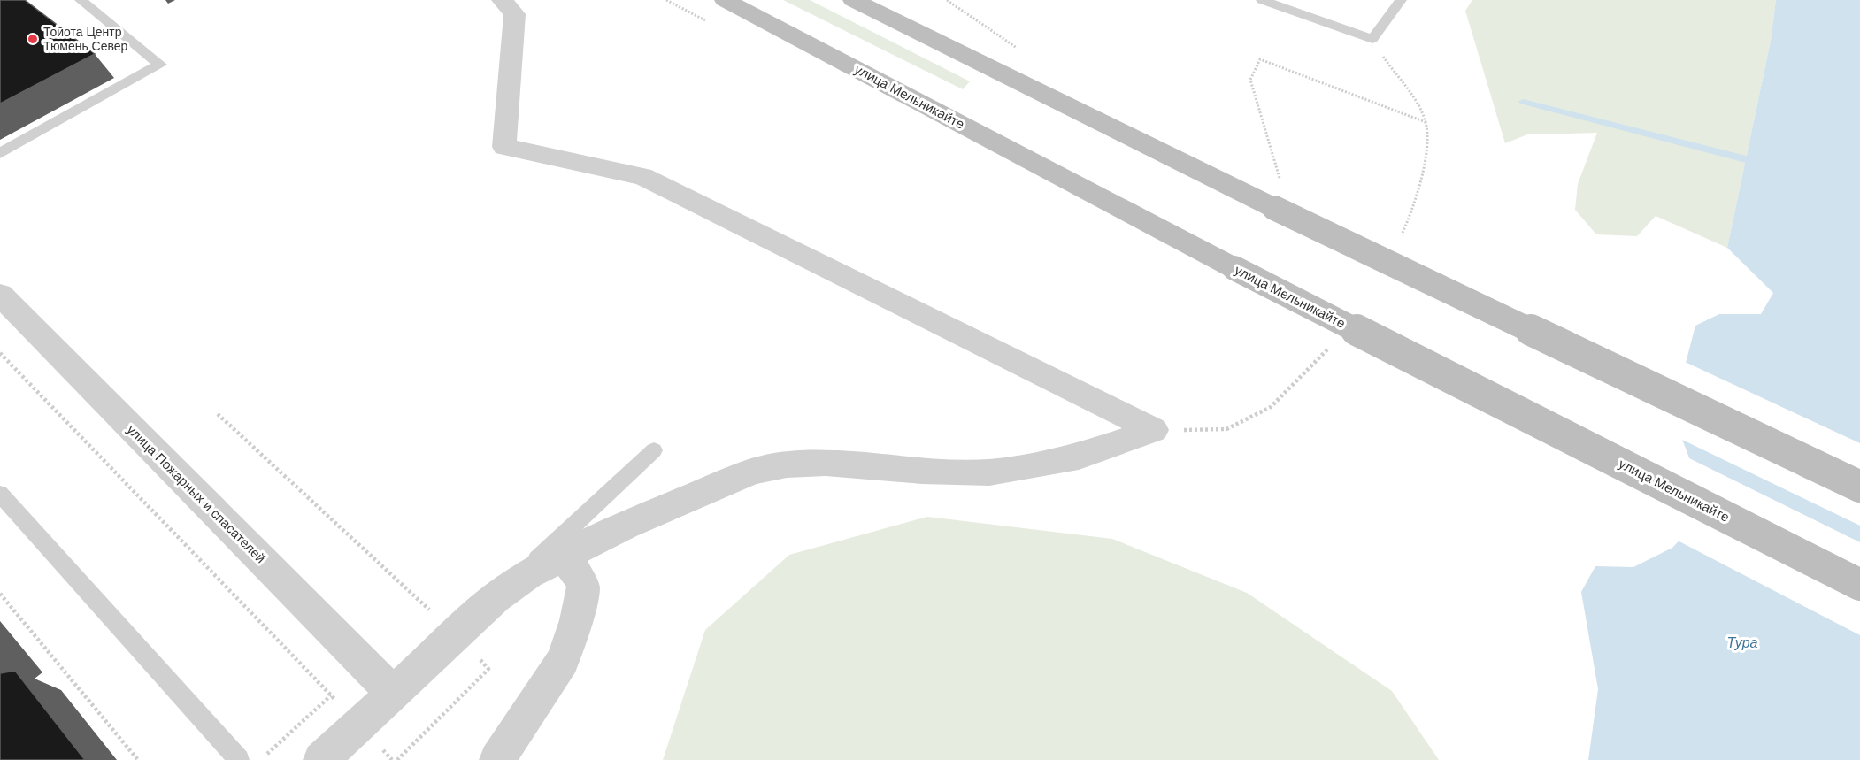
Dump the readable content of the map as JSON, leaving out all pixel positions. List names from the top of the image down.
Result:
{
  "streets": {
    "main road": ["улица Мельникайте"],
    "street": ["улица Пожарных и спасателей"]
  },
  "water": ["Тура"],
  "places": ["Тойота Центр Тюмень Север"]
}
